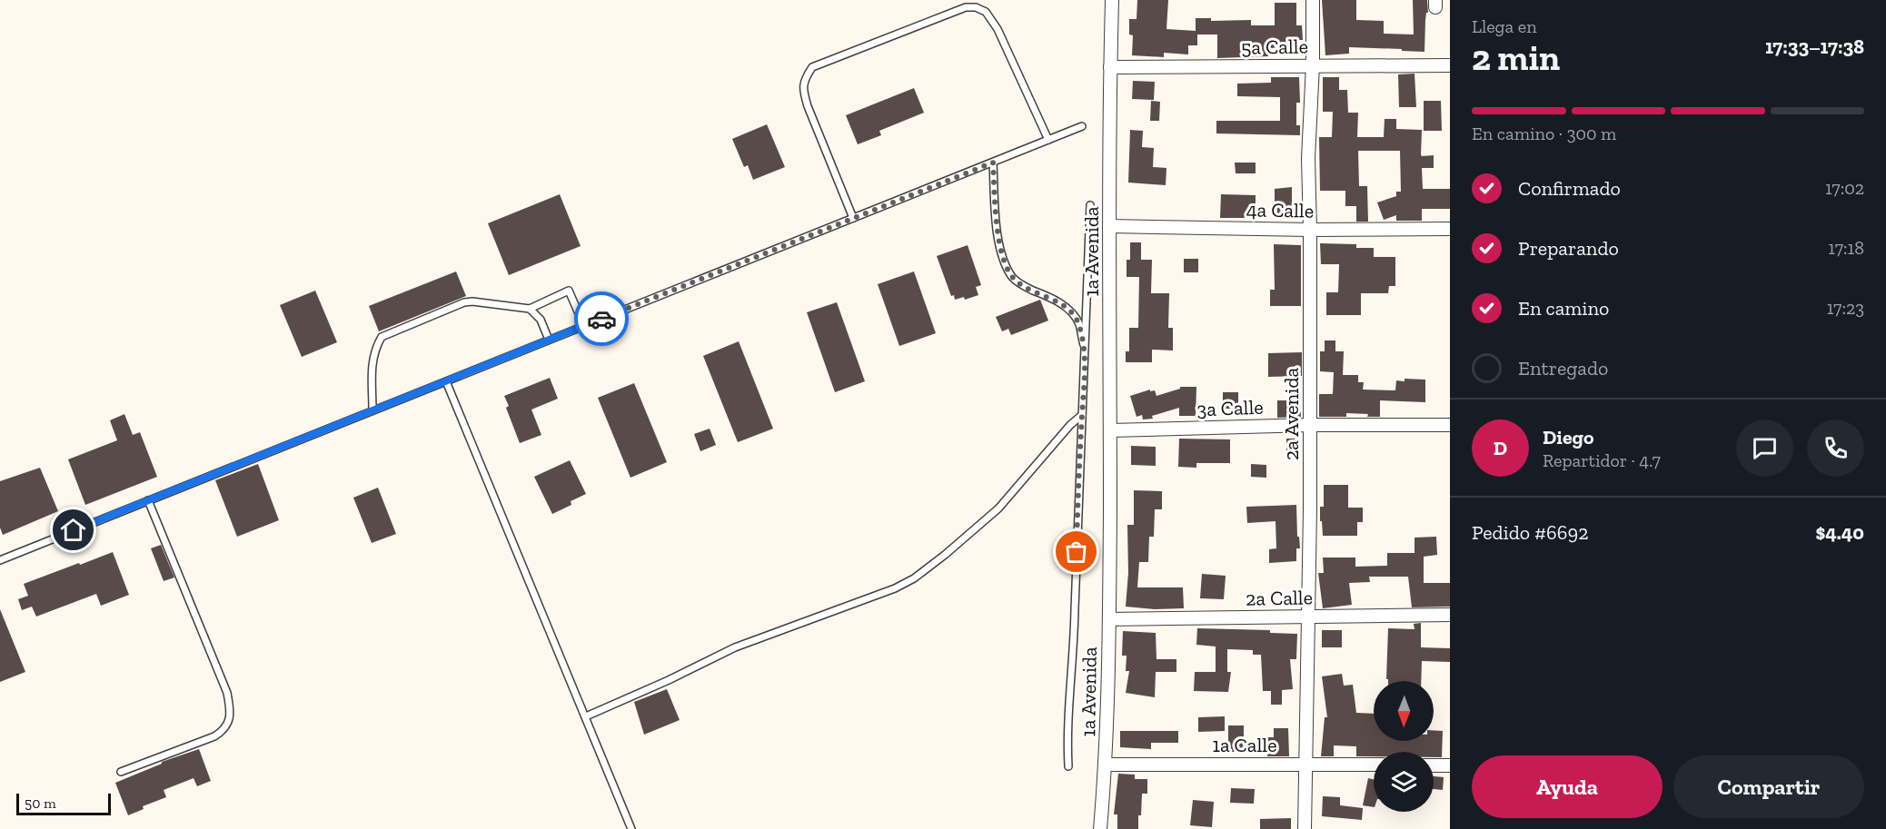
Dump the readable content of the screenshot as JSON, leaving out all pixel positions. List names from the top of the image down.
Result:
{
  "streets": {
    "street": [
      "5a Calle",
      "4a Calle",
      "1a Avenida",
      "3a Calle",
      "2a Avenida",
      "2a Calle",
      "1a Calle"
    ]
  },
  "crossings": [
    ["5a Calle", "1a Avenida"],
    ["5a Calle", "2a Avenida"],
    ["4a Calle", "1a Avenida"],
    ["4a Calle", "2a Avenida"],
    ["1a Avenida", "3a Calle"],
    ["1a Avenida", "2a Calle"],
    ["1a Avenida", "1a Calle"],
    ["3a Calle", "2a Avenida"],
    ["2a Avenida", "2a Calle"],
    ["2a Avenida", "1a Calle"]
  ],
  "scale_bar": "50 m",
  "north": "bottom",
  "page": {
    "heading": ["2 min", "Llega en", "17:33–17:38"],
    "panel": [
      "Diego",
      "Repartidor · 4.7",
      "Pedido #6692",
      "$4.40"
    ],
    "bar": "En camino · 300 m",
    "list": [
      ["Confirmado", "17:02"],
      ["Preparando", "17:18"],
      ["En camino", "17:23"],
      "Entregado"
    ],
    "round": "D",
    "buttons": ["Ayuda", "Compartir"],
    "scale": "50 m"
  }
}
